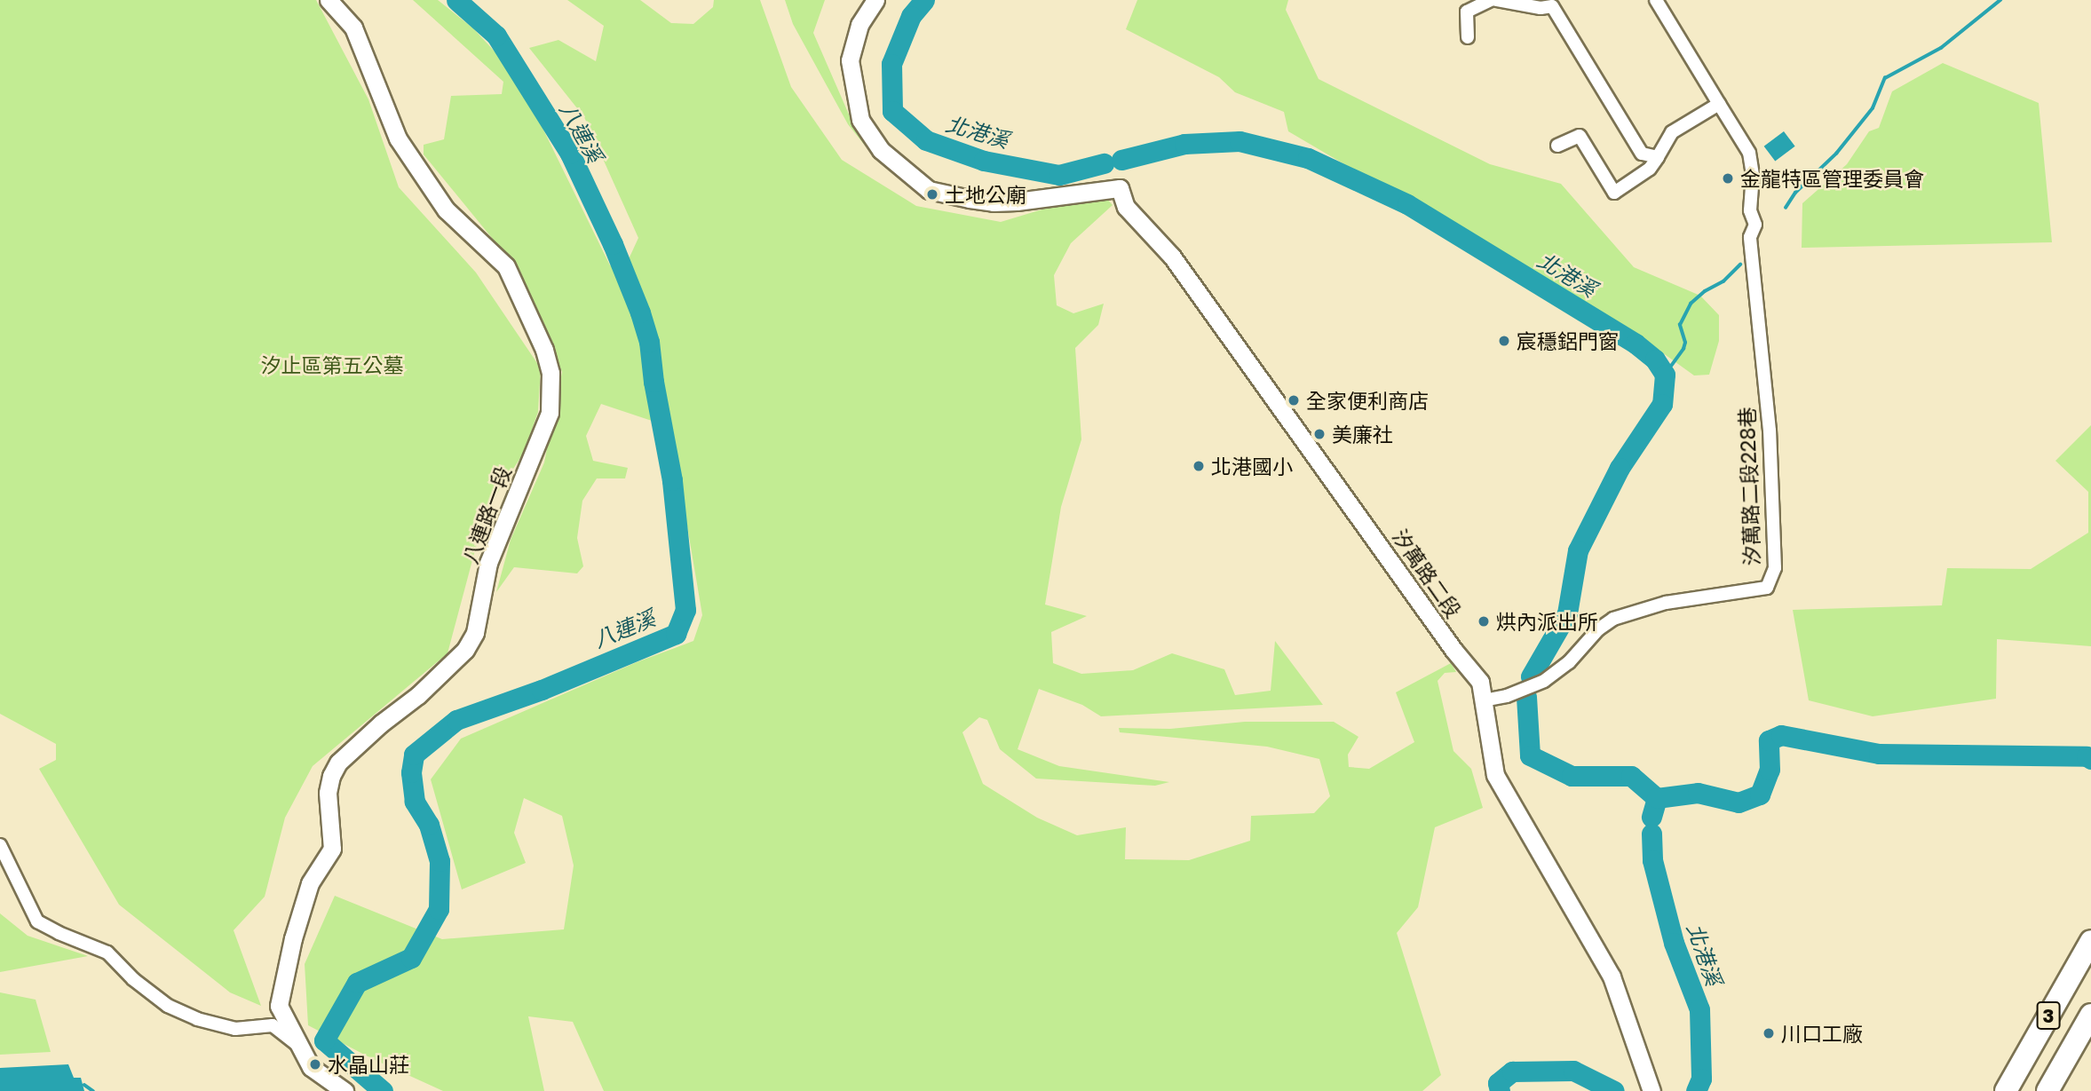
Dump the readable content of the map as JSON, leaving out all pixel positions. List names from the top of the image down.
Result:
{
  "streets": {
    "highway": ["3"],
    "street": ["汐萬路二段228巷", "八連路一段", "汐萬路二段"]
  },
  "crossings": [
    ["汐萬路二段228巷", "汐萬路二段"]
  ],
  "water": ["北港溪", "八連溪"],
  "parks": ["汐止區第五公墓"],
  "places": [
    "金龍特區管理委員會",
    "土地公廟",
    "宸穩鋁門窗",
    "全家便利商店",
    "美廉社",
    "北港國小",
    "烘內派出所",
    "川口工廠",
    "水晶山莊"
  ]
}
